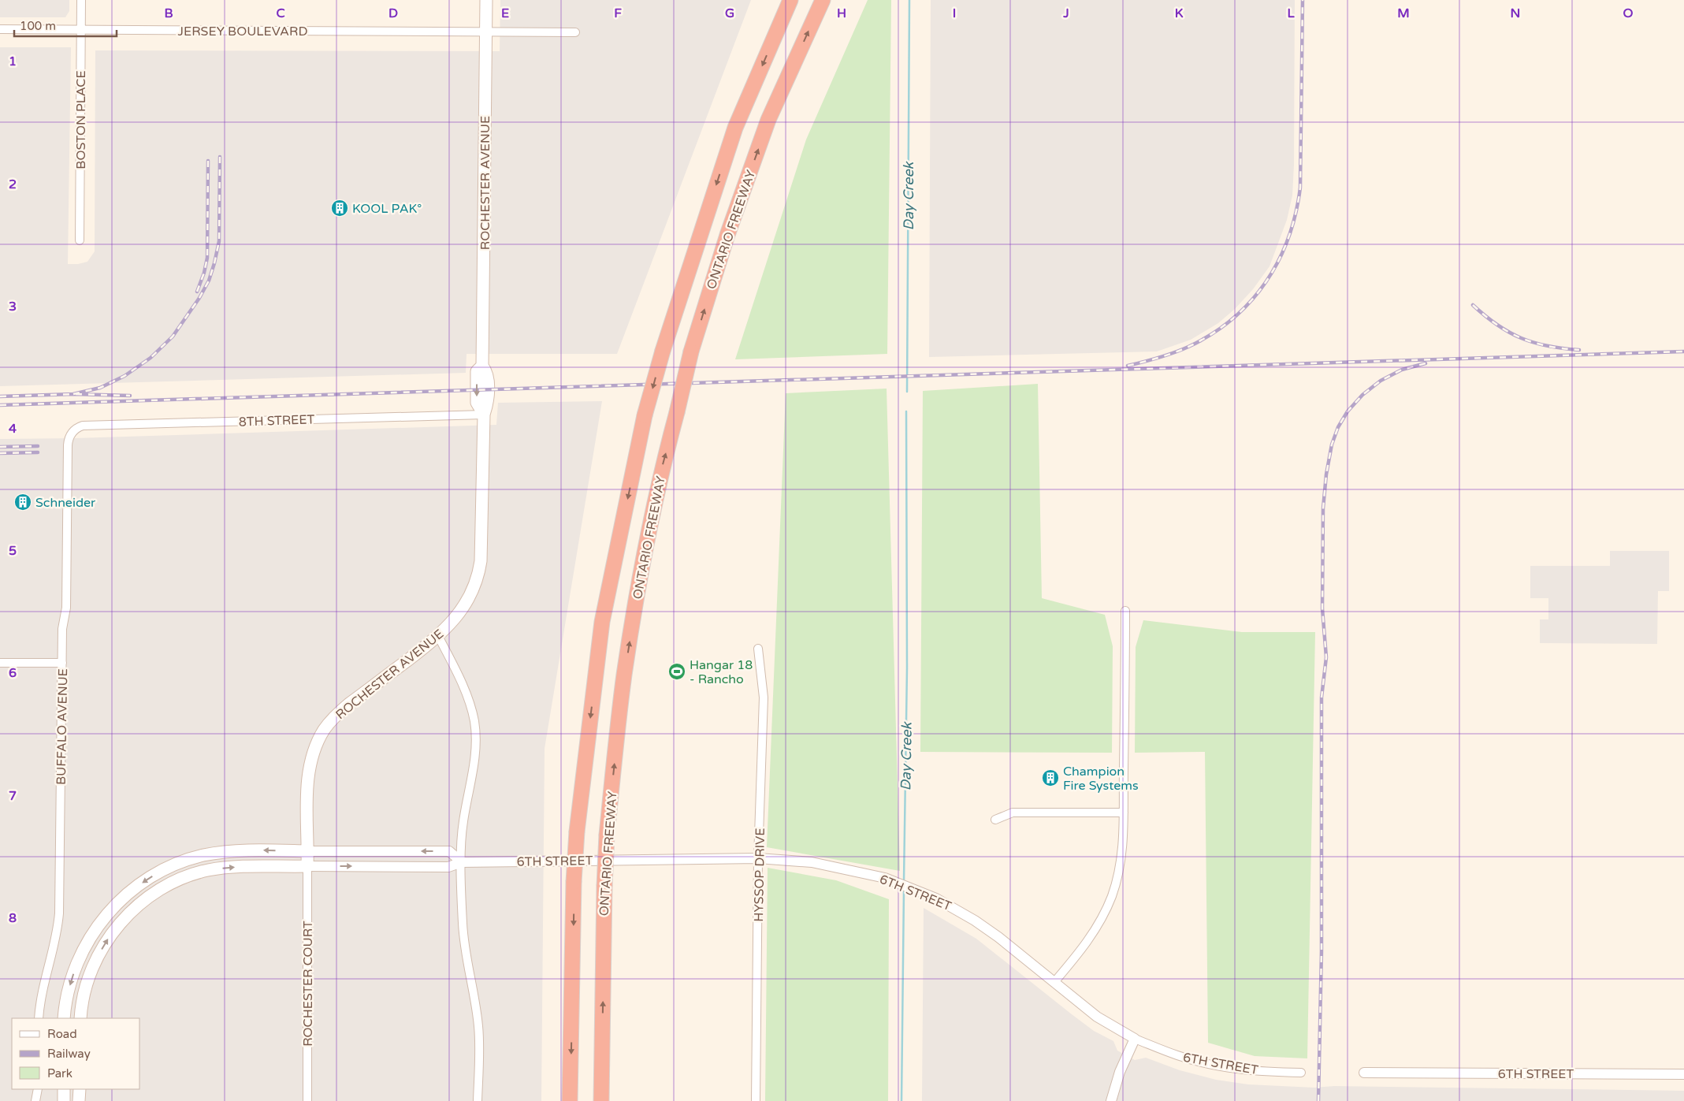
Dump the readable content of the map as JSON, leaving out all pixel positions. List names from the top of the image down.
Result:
{
  "streets": {
    "highway": ["ONTARIO FREEWAY"],
    "main road": ["ROCHESTER AVENUE", "6TH STREET"],
    "street": [
      "JERSEY BOULEVARD",
      "BOSTON PLACE",
      "8TH STREET",
      "BUFFALO AVENUE",
      "HYSSOP DRIVE",
      "ROCHESTER COURT"
    ]
  },
  "crossings": [
    ["JERSEY BOULEVARD", "BOSTON PLACE"],
    ["JERSEY BOULEVARD", "ROCHESTER AVENUE"],
    ["ROCHESTER AVENUE", "8TH STREET"],
    ["ROCHESTER AVENUE", "6TH STREET"],
    ["ROCHESTER AVENUE", "ROCHESTER COURT"],
    ["8TH STREET", "BUFFALO AVENUE"],
    ["6TH STREET", "HYSSOP DRIVE"],
    ["6TH STREET", "ROCHESTER COURT"]
  ],
  "water": ["Day Creek"],
  "places": {
    "building": ["KOOL PAK°", "Schneider", "Champion Fire Systems"],
    "sports": ["Hangar 18 - Rancho"]
  },
  "legend": ["Road", "Railway", "Park"],
  "scale_bar": "100 m",
  "grid": {
    "columns": [
      "B",
      "C",
      "D",
      "E",
      "F",
      "G",
      "H",
      "I",
      "J",
      "K",
      "L",
      "M",
      "N",
      "O"
    ],
    "rows": [
      "1",
      "2",
      "3",
      "4",
      "5",
      "6",
      "7",
      "8"
    ]
  }
}
